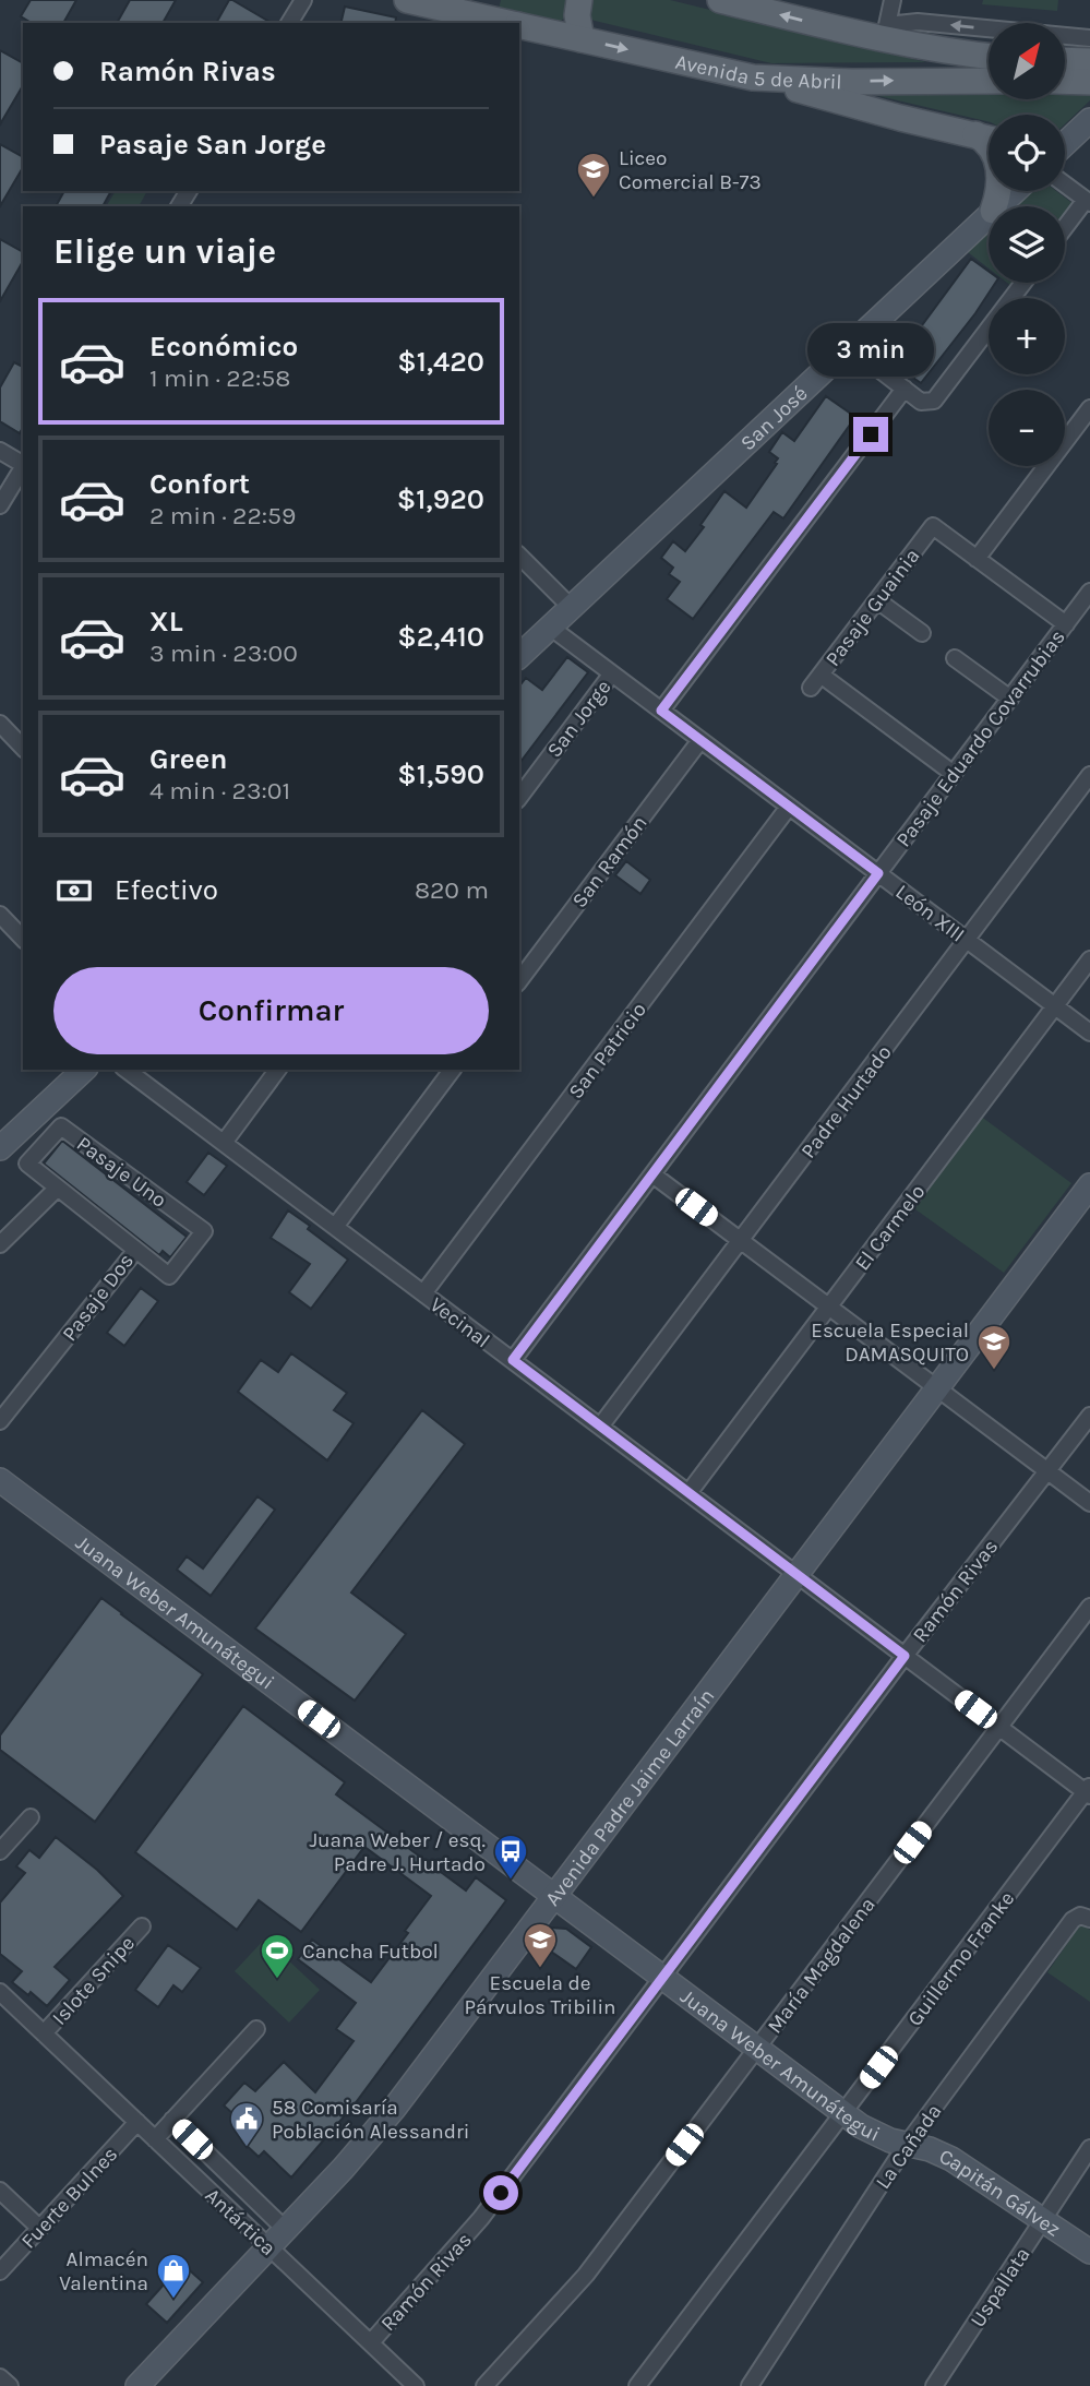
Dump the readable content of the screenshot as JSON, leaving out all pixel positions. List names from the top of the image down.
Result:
{
  "streets": {
    "main road": ["Avenida 5 de Abril"],
    "street": [
      "San José",
      "Pasaje Guainia",
      "San Jorge",
      "Pasaje Eduardo Covarrubias",
      "San Ramón",
      "León XIII",
      "San Patricio",
      "Padre Hurtado",
      "Pasaje Uno",
      "El Carmelo",
      "Pasaje Dos",
      "Vecinal",
      "Ramón Rivas",
      "Juana Weber Amunátegui",
      "Avenida Padre Jaime Larraín",
      "Guillermo Franke",
      "María Magdalena",
      "Islote Snipe",
      "La Cañada",
      "Capitán Gálvez",
      "Fuerte Bulnes",
      "Antártica",
      "Uspallata"
    ]
  },
  "crossings": [
    ["San José", "León XIII"],
    ["San Jorge", "León XIII"],
    ["Pasaje Eduardo Covarrubias", "León XIII"],
    ["Pasaje Eduardo Covarrubias", "Vecinal"],
    ["San Ramón", "León XIII"],
    ["León XIII", "San Patricio"],
    ["León XIII", "Padre Hurtado"],
    ["León XIII", "El Carmelo"],
    ["San Patricio", "Vecinal"],
    ["Padre Hurtado", "Vecinal"],
    ["Pasaje Uno", "Pasaje Dos"],
    ["El Carmelo", "Vecinal"],
    ["Vecinal", "Ramón Rivas"],
    ["Vecinal", "Avenida Padre Jaime Larraín"],
    ["Vecinal", "Guillermo Franke"],
    ["Vecinal", "María Magdalena"],
    ["Ramón Rivas", "Juana Weber Amunátegui"],
    ["Ramón Rivas", "Antártica"],
    ["Juana Weber Amunátegui", "Avenida Padre Jaime Larraín"],
    ["Juana Weber Amunátegui", "Guillermo Franke"],
    ["Juana Weber Amunátegui", "María Magdalena"],
    ["Juana Weber Amunátegui", "La Cañada"],
    ["Juana Weber Amunátegui", "Capitán Gálvez"],
    ["Avenida Padre Jaime Larraín", "Antártica"],
    ["Islote Snipe", "Antártica"],
    ["La Cañada", "Capitán Gálvez"],
    ["Capitán Gálvez", "Uspallata"],
    ["Fuerte Bulnes", "Antártica"]
  ],
  "places": {
    "school or university": ["Liceo Comercial B-73", "Escuela Especial DAMASQUITO", "Escuela de Párvulos Tribilin"],
    "bus stop": ["Juana Weber / esq. Padre J. Hurtado"],
    "sports": ["Cancha Futbol"],
    "public building": ["58 Comisaría Población Alessandri"],
    "shop": ["Almacén Valentina"]
  },
  "north": "top right",
  "page": {
    "map_buttons": ["+", "−"],
    "banner": ["Ramón Rivas", "Pasaje San Jorge"],
    "heading": "Elige un viaje",
    "list": [
      {
        "name": "Económico",
        "note": "1 min · 22:58",
        "value": "$1,420"
      },
      {
        "name": "Confort",
        "note": "2 min · 22:59",
        "value": "$1,920"
      },
      {
        "name": "XL",
        "note": "3 min · 23:00",
        "value": "$2,410"
      },
      {
        "name": "Green",
        "note": "4 min · 23:01",
        "value": "$1,590"
      }
    ],
    "bubble": "3 min",
    "pay": ["Efectivo", "820 m"],
    "buttons": "Confirmar"
  }
}
